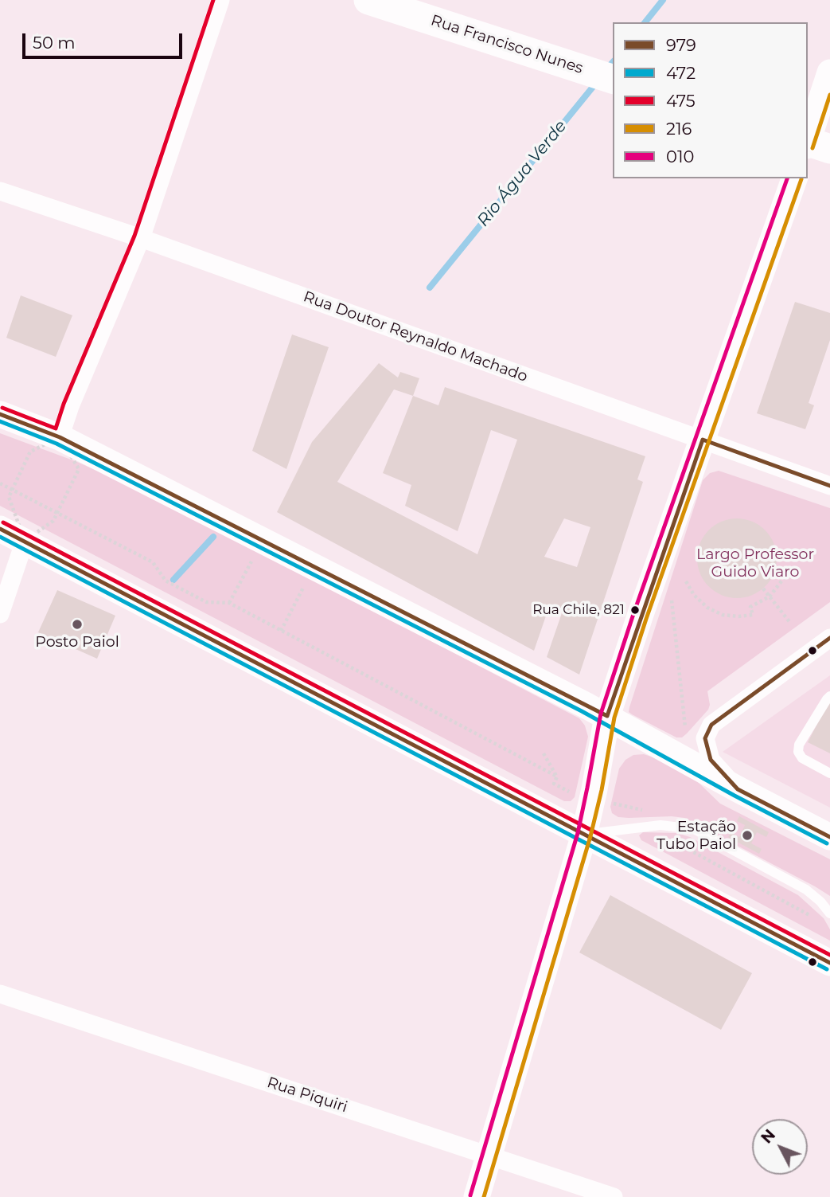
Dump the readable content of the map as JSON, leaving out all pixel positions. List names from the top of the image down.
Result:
{
  "streets": {
    "main road": ["Rua Francisco Nunes"],
    "street": ["Rua Doutor Reynaldo Machado", "Rua Piquiri"]
  },
  "water": ["Rio Água Verde"],
  "parks": ["Largo Professor Guido Viaro"],
  "places": ["Rua Chile, 821", "Posto Paiol", "Estação Tubo Paiol"],
  "lines": [
    "transit line 475",
    "transit line 216",
    "transit line 010",
    "transit line 979",
    "transit line 472"
  ],
  "legend": [
    "979",
    "472",
    "475",
    "216",
    "010"
  ],
  "scale_bar": "50 m",
  "north": "top left"
}
